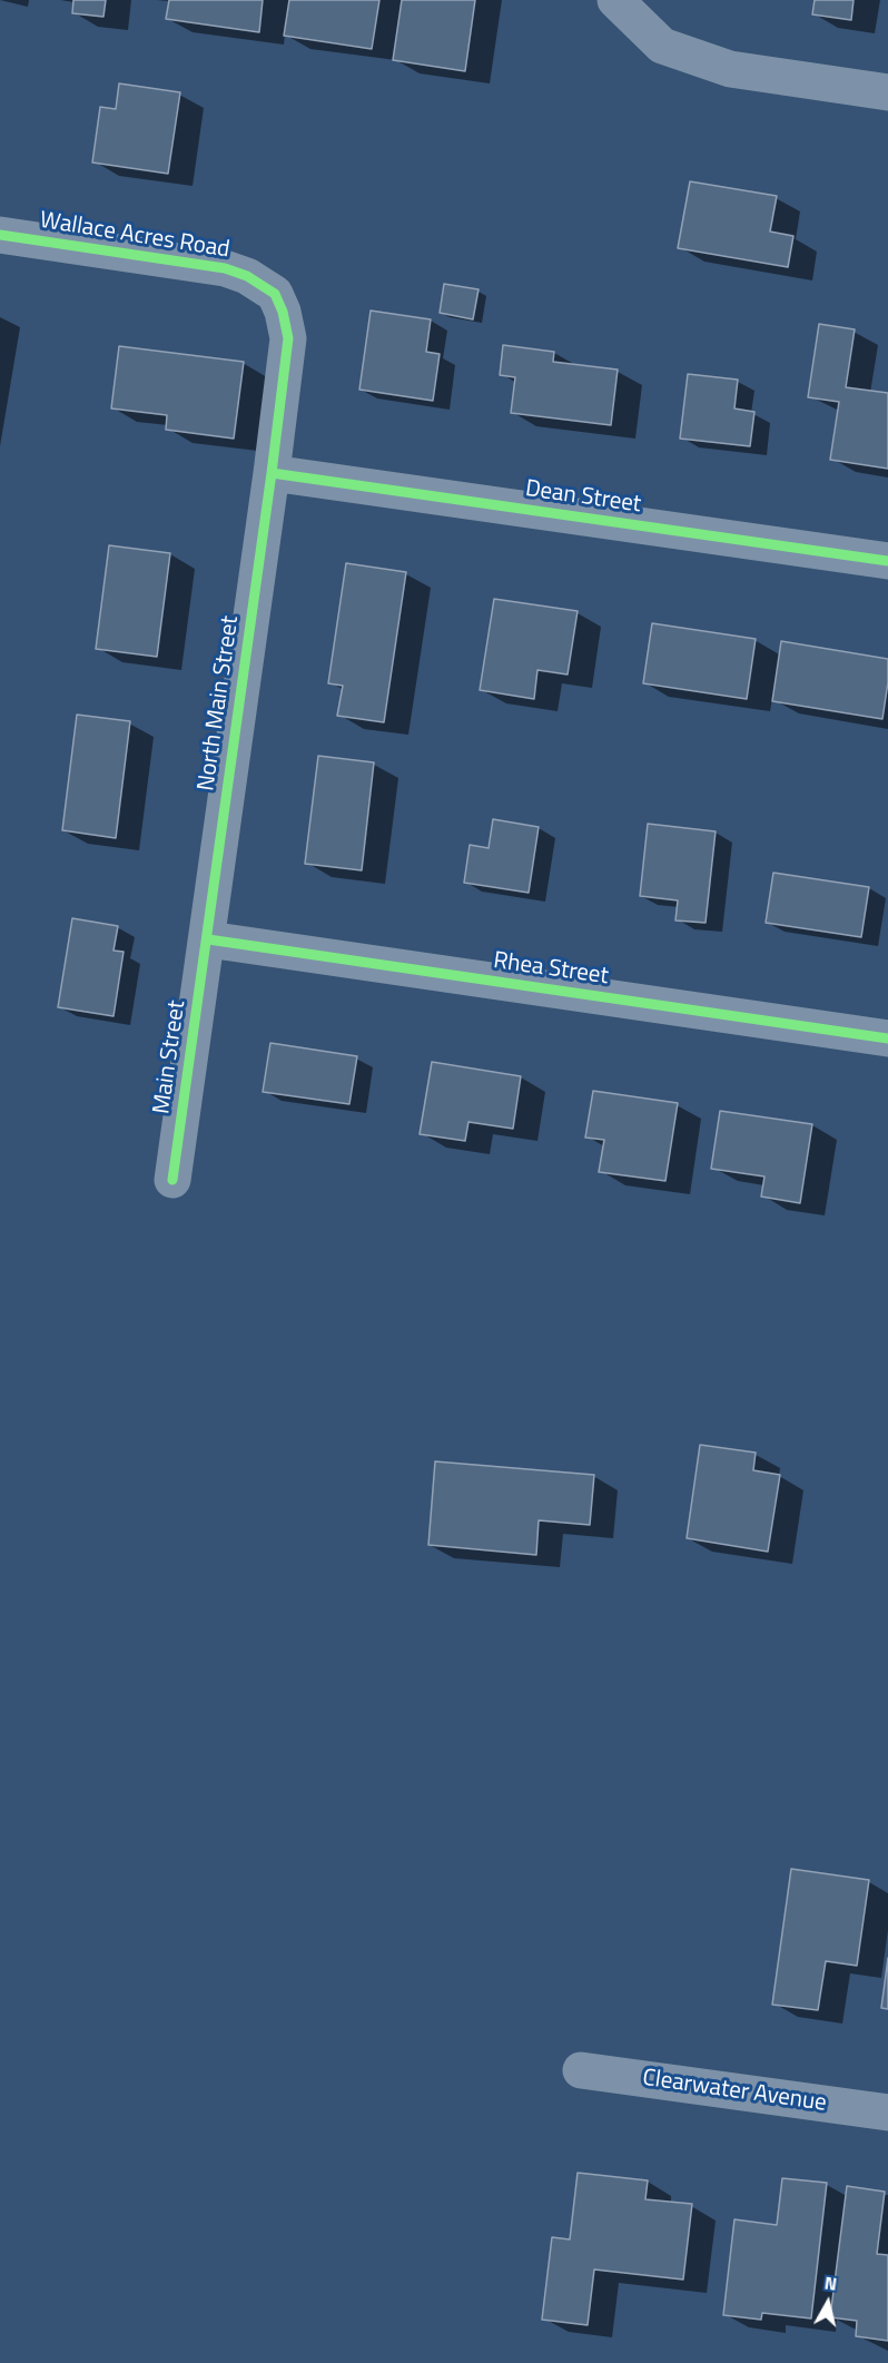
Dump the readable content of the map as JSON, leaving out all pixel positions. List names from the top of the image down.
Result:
{
  "streets": {
    "street": [
      "Wallace Acres Road",
      "Dean Street",
      "North Main Street",
      "Rhea Street",
      "Main Street",
      "Clearwater Avenue"
    ]
  },
  "crossings": [
    ["Wallace Acres Road", "Dean Street"],
    ["Wallace Acres Road", "North Main Street"],
    ["Dean Street", "North Main Street"],
    ["North Main Street", "Rhea Street"],
    ["North Main Street", "Main Street"],
    ["Rhea Street", "Main Street"]
  ],
  "north": "top"
}
